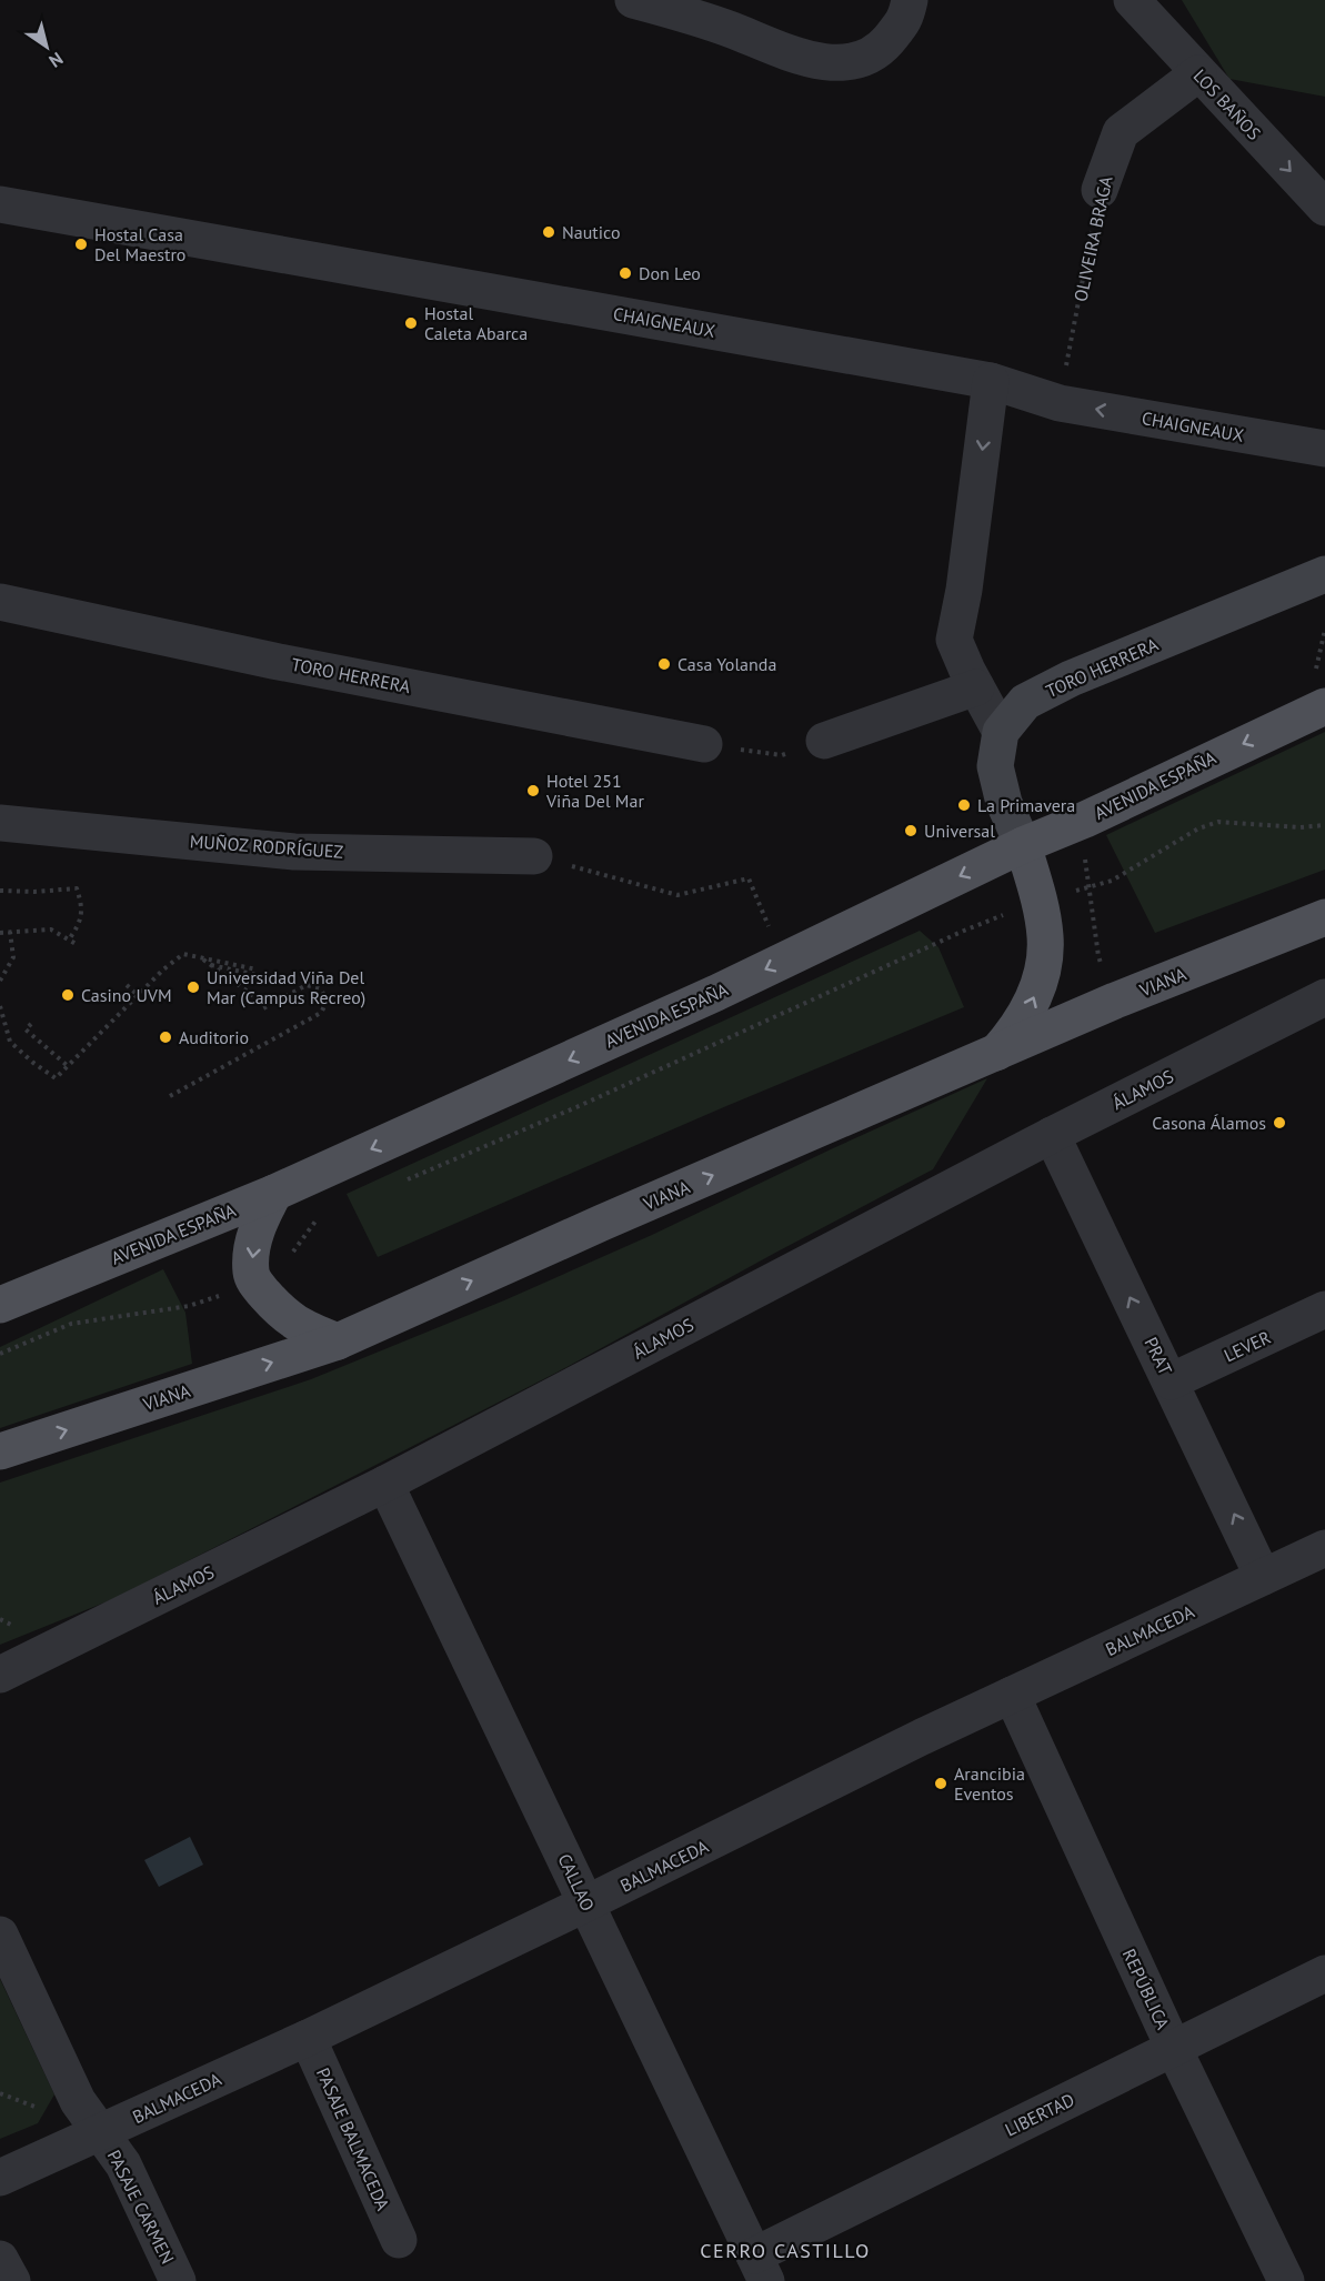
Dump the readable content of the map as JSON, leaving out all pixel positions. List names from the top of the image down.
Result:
{
  "streets": {
    "main road": ["AVENIDA ESPAÑA", "VIANA"],
    "street": [
      "LOS BAÑOS",
      "OLIVEIRA BRAGA",
      "CHAIGNEAUX",
      "TORO HERRERA",
      "MUÑOZ RODRÍGUEZ",
      "ÁLAMOS",
      "LEVER",
      "PRAT",
      "BALMACEDA",
      "CALLAO",
      "REPÚBLICA",
      "LIBERTAD",
      "PASAJE BALMACEDA",
      "PASAJE CARMEN"
    ]
  },
  "crossings": [
    ["LOS BAÑOS", "OLIVEIRA BRAGA"],
    ["OLIVEIRA BRAGA", "CHAIGNEAUX"],
    ["ÁLAMOS", "PRAT"],
    ["ÁLAMOS", "CALLAO"],
    ["LEVER", "PRAT"],
    ["PRAT", "BALMACEDA"],
    ["BALMACEDA", "CALLAO"],
    ["BALMACEDA", "REPÚBLICA"],
    ["BALMACEDA", "PASAJE BALMACEDA"],
    ["BALMACEDA", "PASAJE CARMEN"],
    ["CALLAO", "LIBERTAD"],
    ["REPÚBLICA", "LIBERTAD"]
  ],
  "one_way": [
    "LOS BAÑOS",
    "AVENIDA ESPAÑA",
    "VIANA",
    "PRAT"
  ],
  "districts": ["CERRO CASTILLO"],
  "places": [
    "Nautico",
    "Hostal Casa Del Maestro",
    "Don Leo",
    "Hostal Caleta Abarca",
    "Casa Yolanda",
    "Hotel 251 Viña Del Mar",
    "La Primavera",
    "Universal",
    "Universidad Viña Del Mar (Campus Recreo)",
    "Casino UVM",
    "Auditorio",
    "Casona Álamos",
    "Arancibia Eventos"
  ],
  "north": "bottom right"
}
